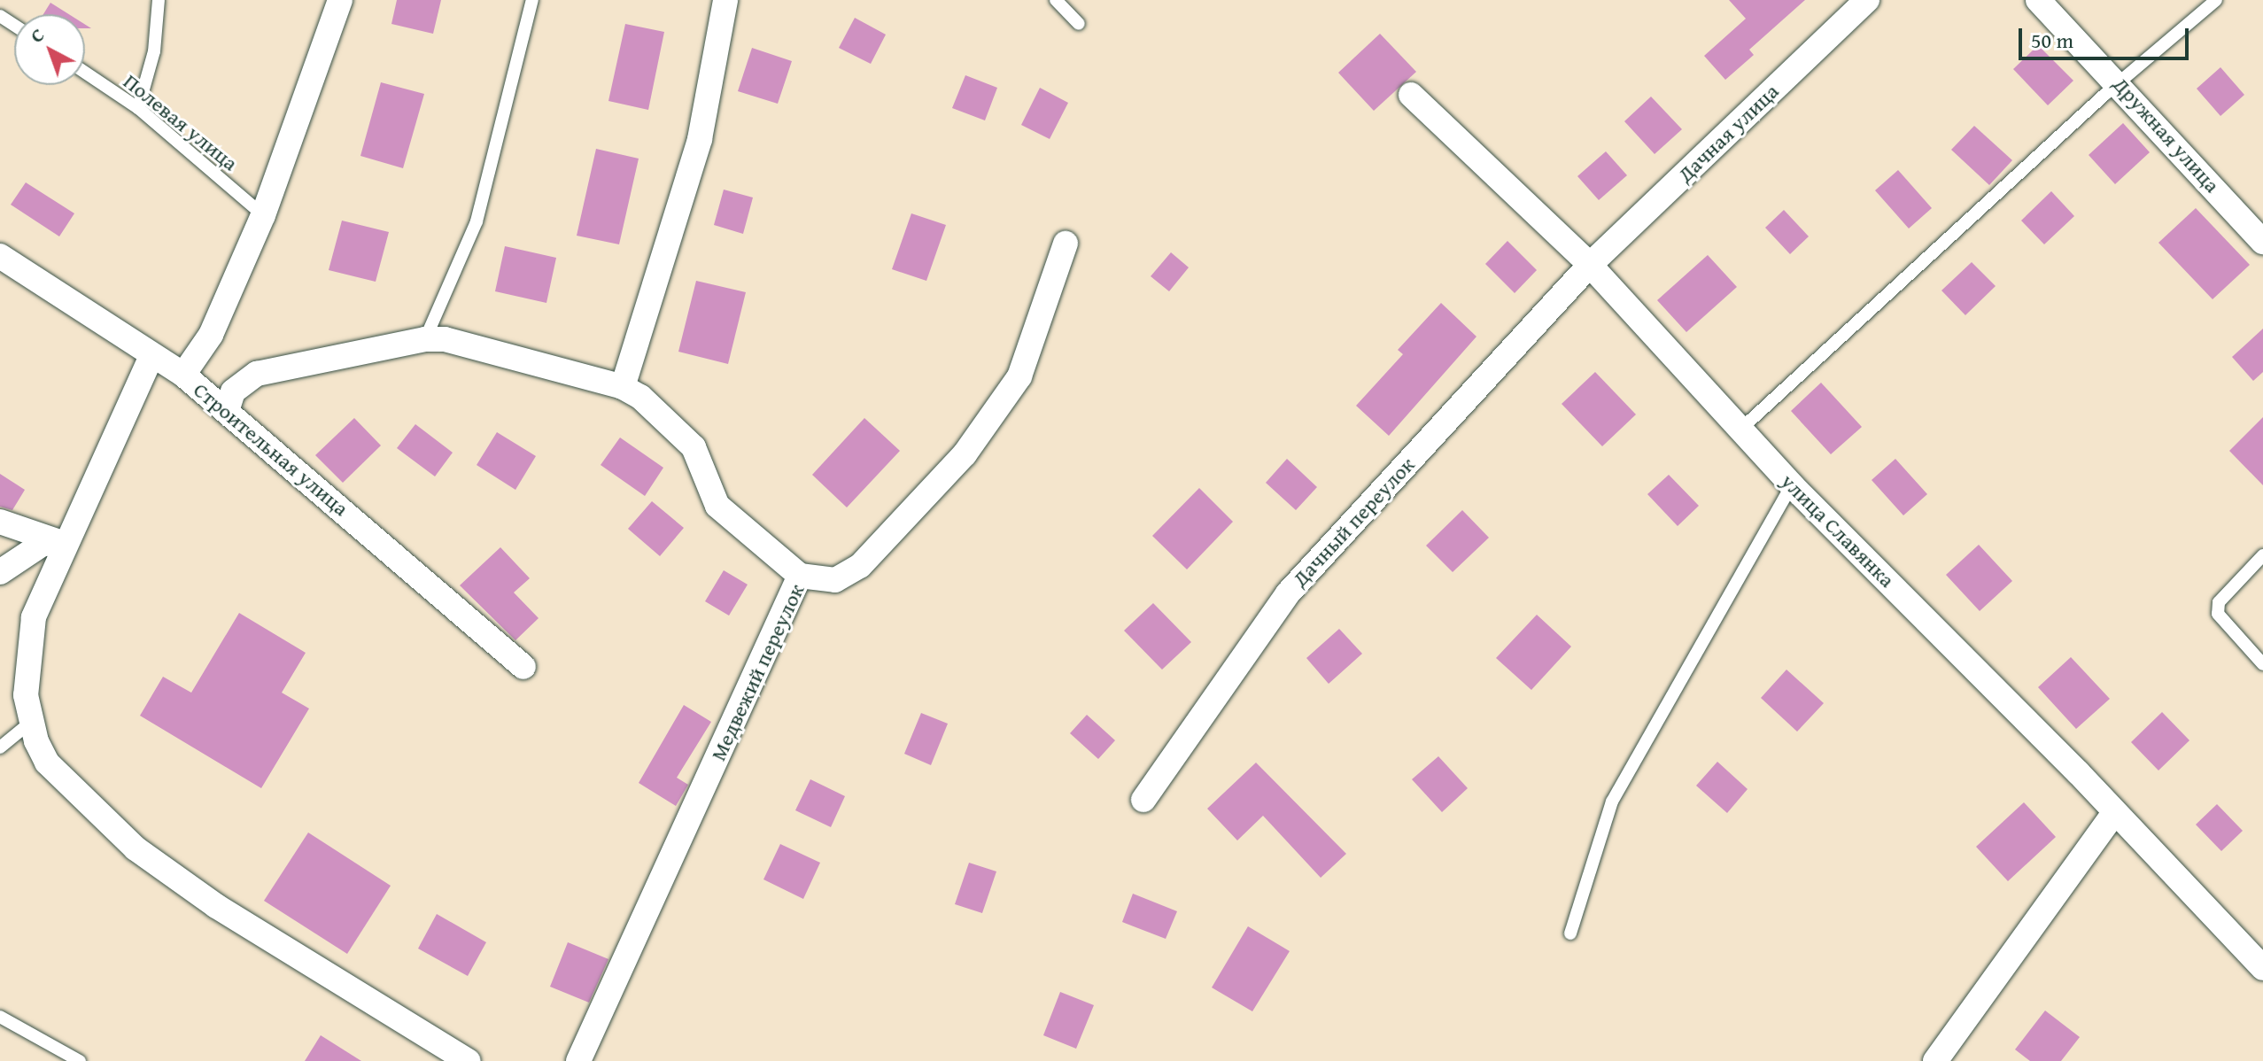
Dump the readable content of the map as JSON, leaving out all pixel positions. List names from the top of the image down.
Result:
{
  "streets": {
    "street": [
      "Дачная улица",
      "Дружная улица",
      "Строительная улица",
      "Дачный переулок",
      "улица Славянка",
      "Медвежий переулок"
    ],
    "lane": ["Полевая улица"]
  },
  "crossings": [
    ["Дачная улица", "Дачный переулок"],
    ["Дачная улица", "улица Славянка"],
    ["Дачный переулок", "улица Славянка"]
  ],
  "scale_bar": "50 m",
  "north": "top left"
}
